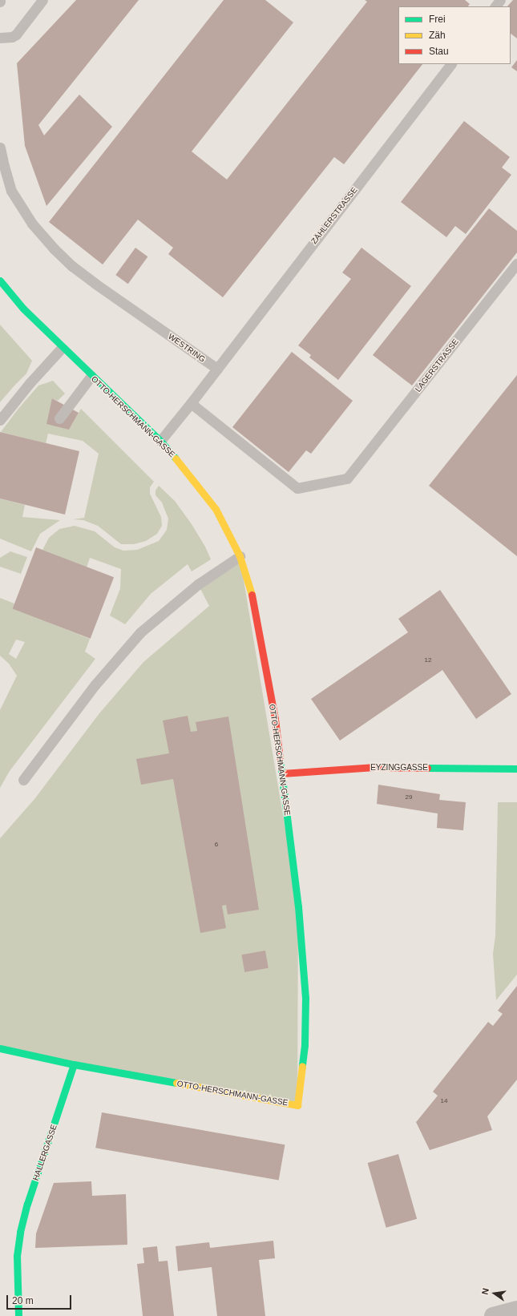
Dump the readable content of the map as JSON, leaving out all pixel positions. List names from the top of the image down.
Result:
{
  "streets": {
    "street": ["OTTO-HERSCHMANN-GASSE", "EYZINGGASSE", "HALLERGASSE"],
    "lane": ["ZÄHLERSTRASSE", "WESTRING", "LAGERSTRASSE"]
  },
  "crossings": [
    ["ZÄHLERSTRASSE", "WESTRING"],
    ["OTTO-HERSCHMANN-GASSE", "EYZINGGASSE"],
    ["OTTO-HERSCHMANN-GASSE", "HALLERGASSE"]
  ],
  "house_numbers": [
    "12",
    "29",
    "6",
    "14"
  ],
  "legend": ["Frei", "Zäh", "Stau"],
  "scale_bar": "20 m",
  "north": "left"
}
